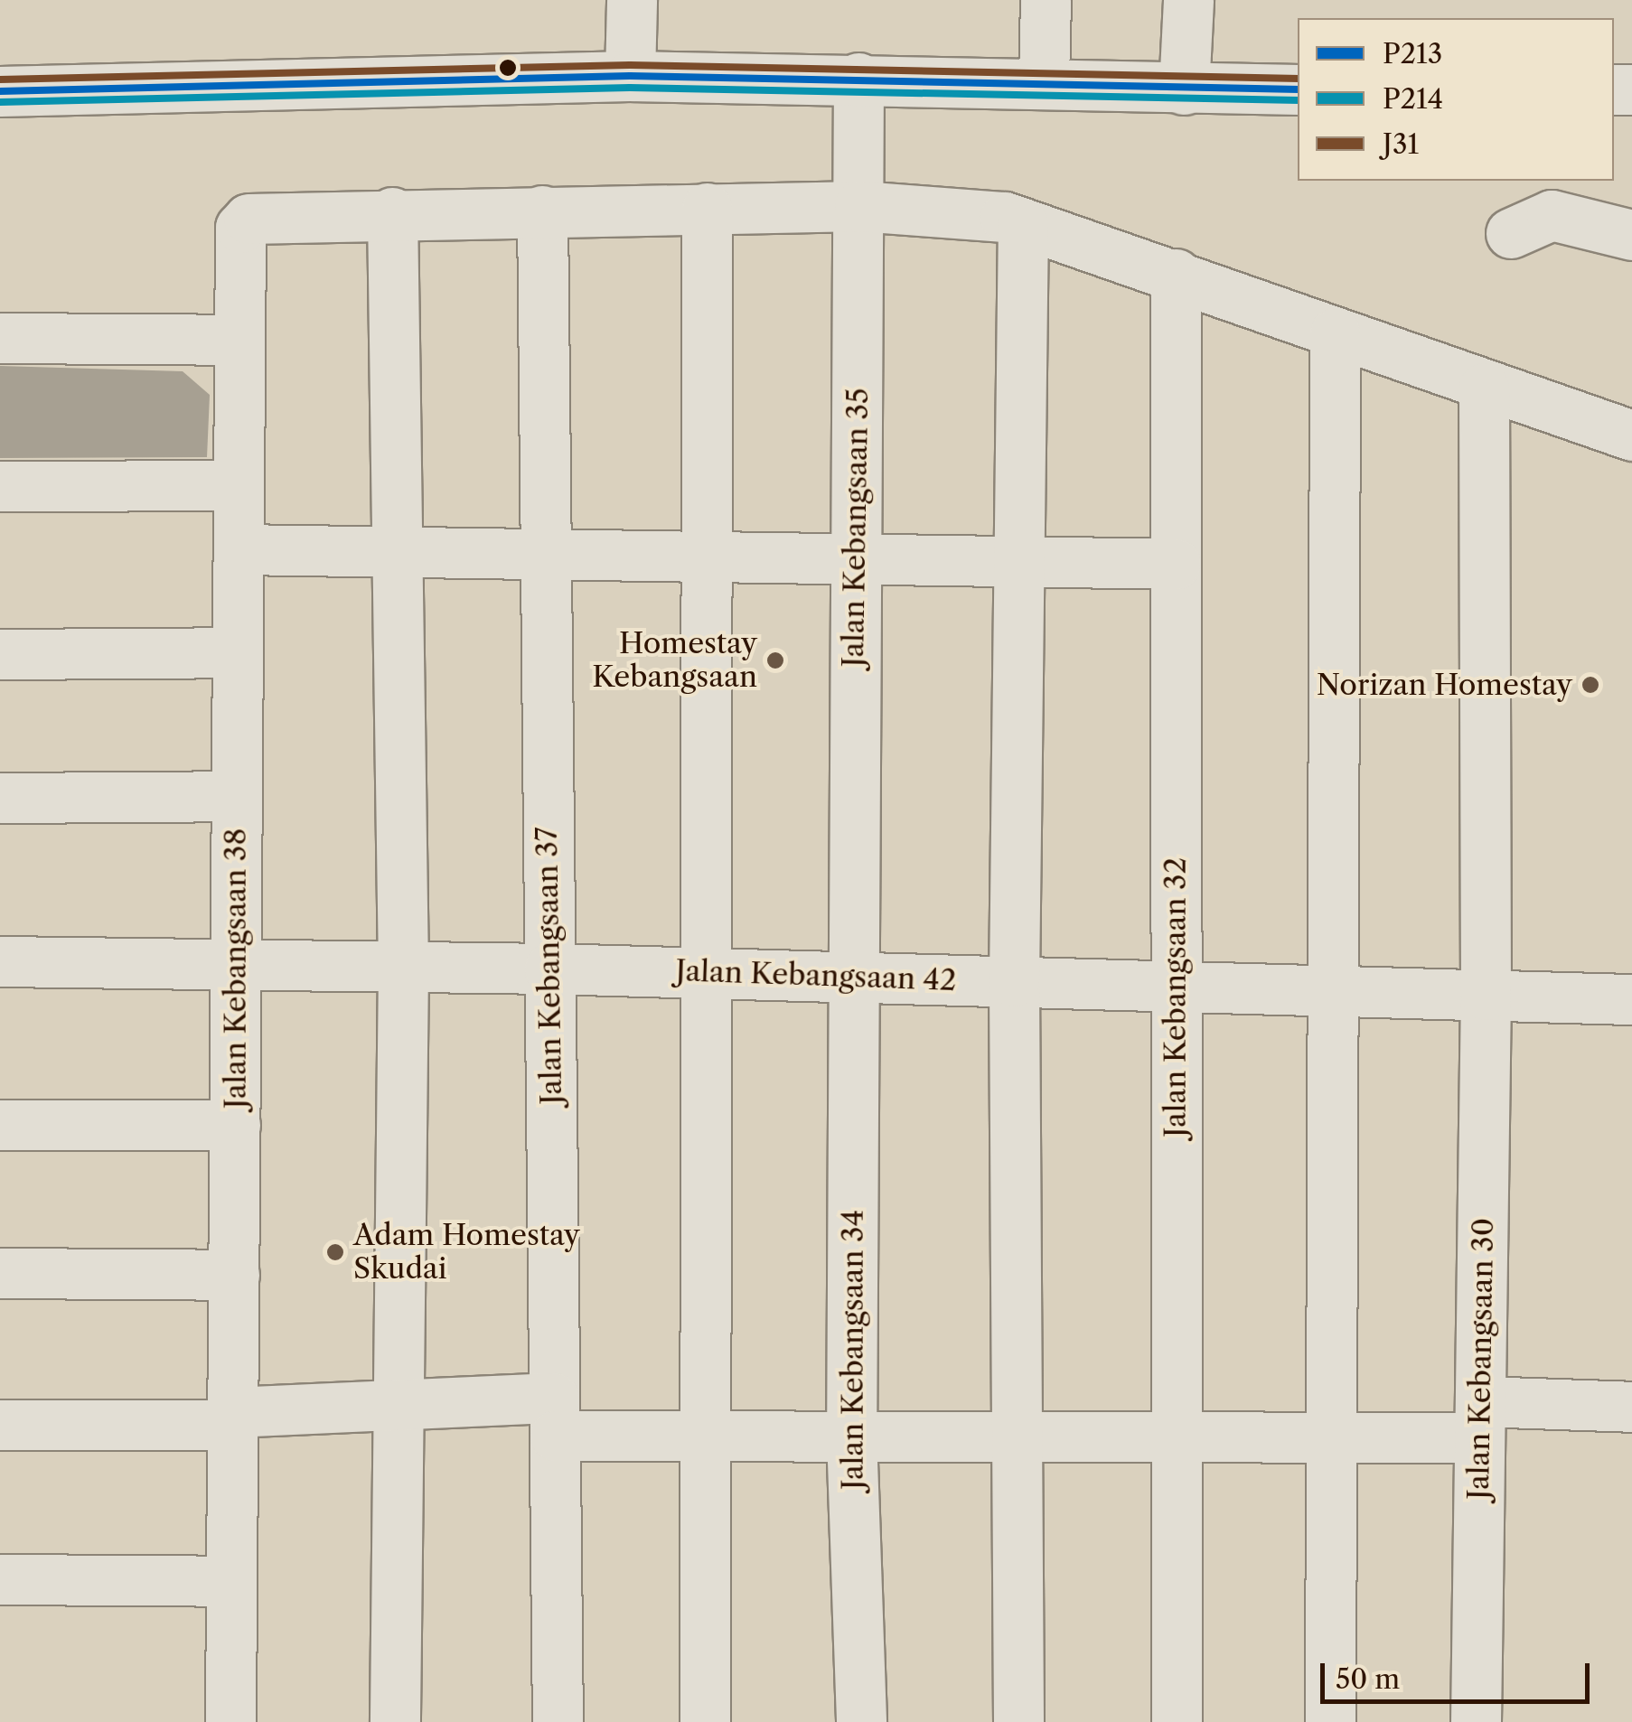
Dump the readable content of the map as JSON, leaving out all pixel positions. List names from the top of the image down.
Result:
{
  "streets": {
    "street": [
      "Jalan Kebangsaan 35",
      "Jalan Kebangsaan 37",
      "Jalan Kebangsaan 38",
      "Jalan Kebangsaan 42",
      "Jalan Kebangsaan 32",
      "Jalan Kebangsaan 34",
      "Jalan Kebangsaan 30"
    ]
  },
  "crossings": [
    ["Jalan Kebangsaan 35", "Jalan Kebangsaan 42"],
    ["Jalan Kebangsaan 35", "Jalan Kebangsaan 34"],
    ["Jalan Kebangsaan 37", "Jalan Kebangsaan 42"],
    ["Jalan Kebangsaan 38", "Jalan Kebangsaan 42"],
    ["Jalan Kebangsaan 42", "Jalan Kebangsaan 32"],
    ["Jalan Kebangsaan 42", "Jalan Kebangsaan 34"],
    ["Jalan Kebangsaan 42", "Jalan Kebangsaan 30"]
  ],
  "places": ["Homestay Kebangsaan", "Norizan Homestay", "Adam Homestay Skudai"],
  "lines": ["transit line J31", "transit line P213", "transit line P214"],
  "legend": ["P213", "P214", "J31"],
  "scale_bar": "50 m"
}
